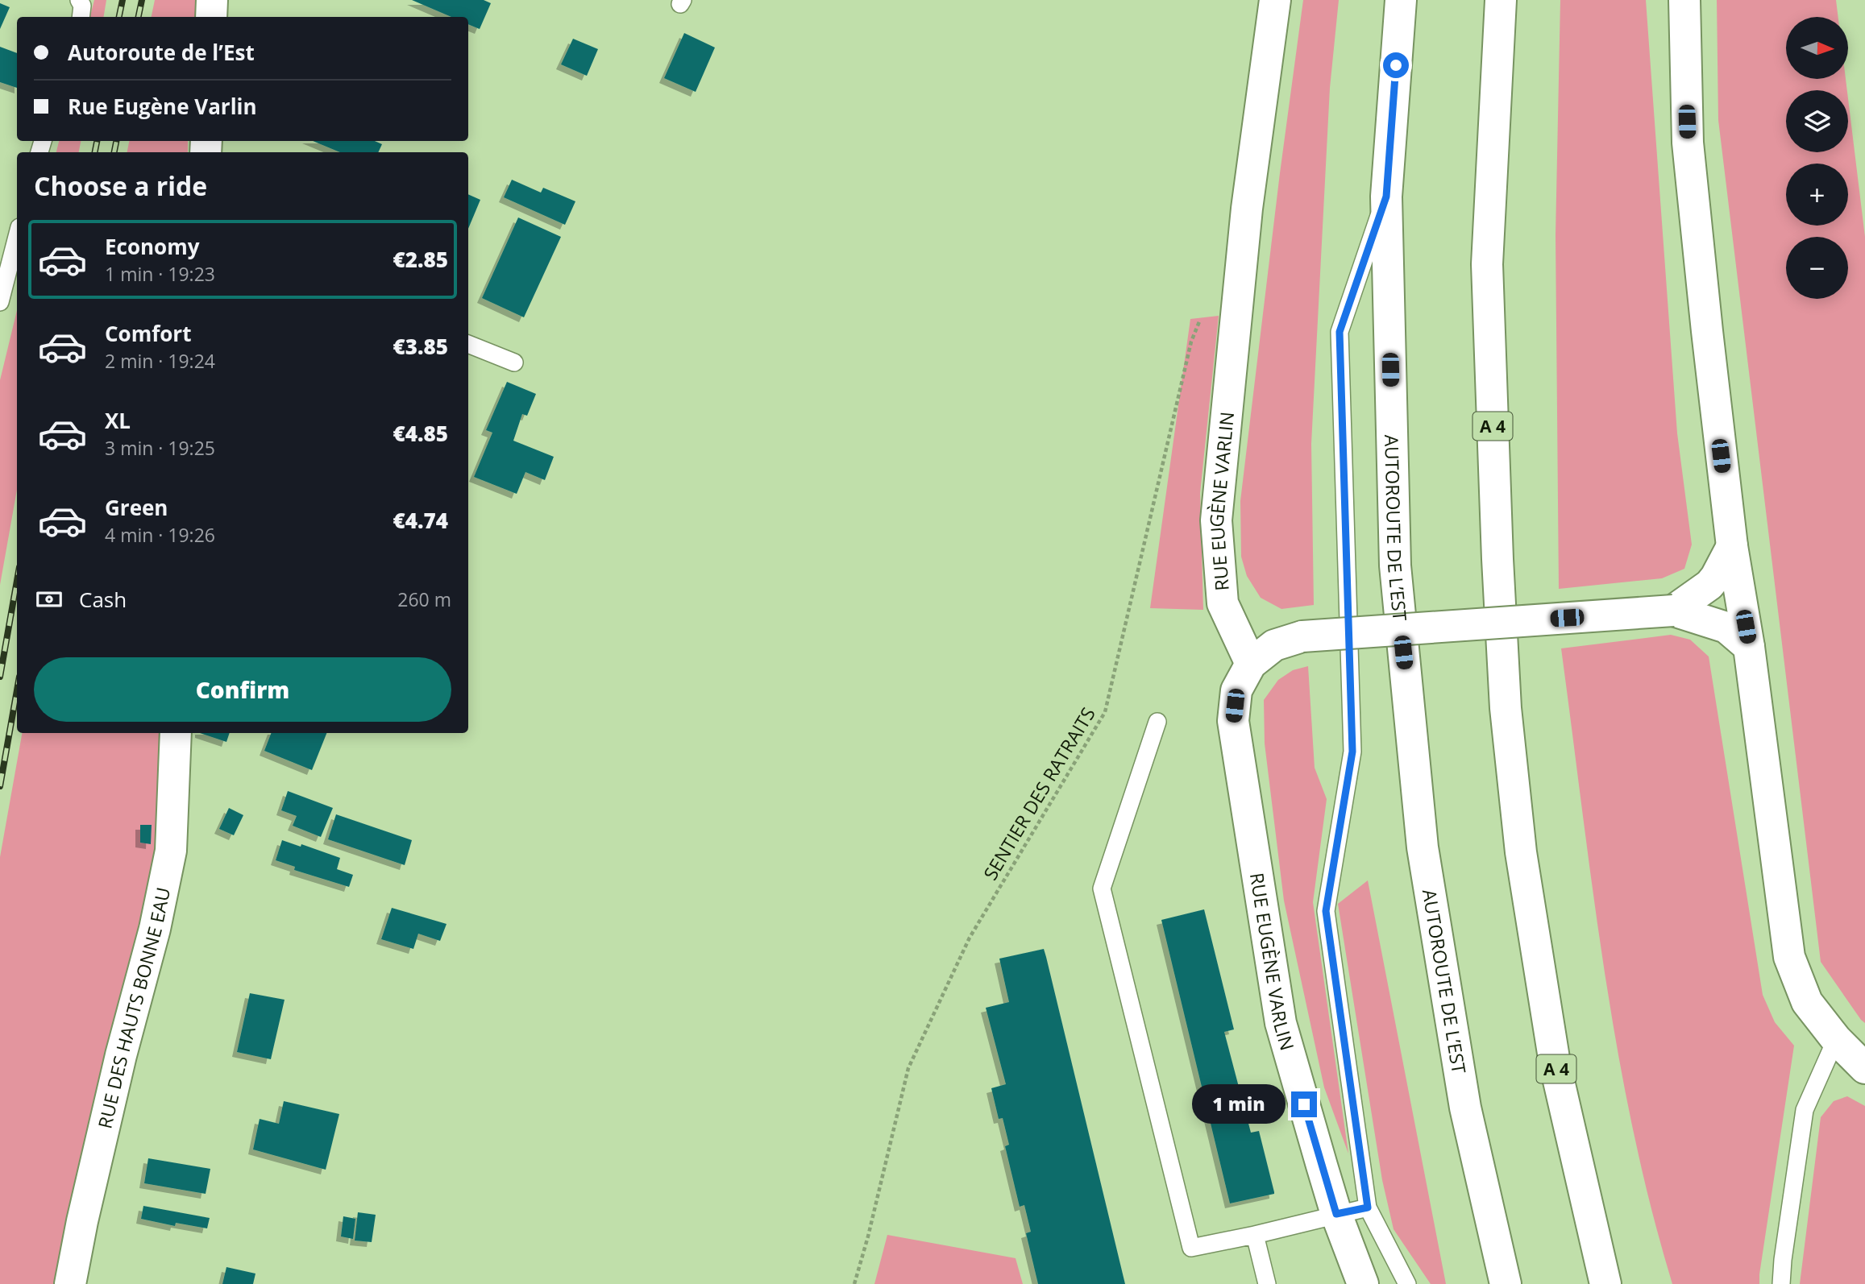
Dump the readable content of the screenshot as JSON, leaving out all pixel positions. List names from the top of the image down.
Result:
{
  "streets": {
    "main road": [
      "A 4",
      "RUE EUGÈNE VARLIN",
      "AUTOROUTE DE L’EST",
      "RUE DES HAUTS BONNE EAU"
    ],
    "path": ["SENTIER DES RATRAITS"]
  },
  "north": "right",
  "page": {
    "map_buttons": ["+", "−"],
    "banner": ["Autoroute de l’Est", "Rue Eugène Varlin"],
    "heading": "Choose a ride",
    "list": [
      {
        "name": "Economy",
        "note": "1 min · 19:23",
        "value": "€2.85"
      },
      {
        "name": "Comfort",
        "note": "2 min · 19:24",
        "value": "€3.85"
      },
      {
        "name": "XL",
        "note": "3 min · 19:25",
        "value": "€4.85"
      },
      {
        "name": "Green",
        "note": "4 min · 19:26",
        "value": "€4.74"
      }
    ],
    "pay": ["Cash", "260 m"],
    "buttons": "Confirm",
    "bubble": "1 min"
  }
}
